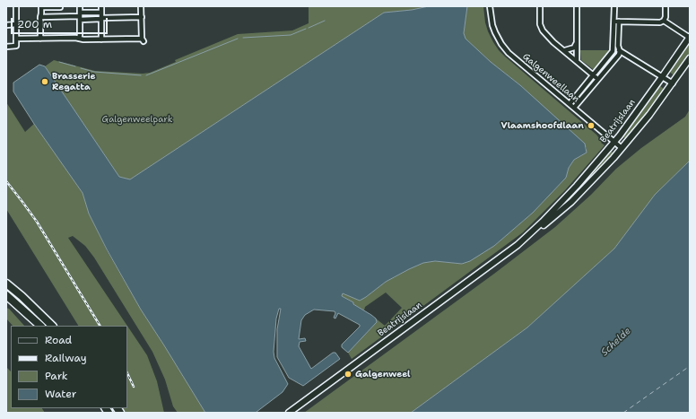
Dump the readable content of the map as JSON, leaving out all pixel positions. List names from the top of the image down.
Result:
{
  "streets": {
    "street": ["Galgenweellaan", "Beatrijslaan"]
  },
  "crossings": [
    ["Galgenweellaan", "Beatrijslaan"]
  ],
  "water": ["Schelde"],
  "parks": ["Galgenweelpark"],
  "places": ["Brasserie Regatta", "Vlaamshoofdlaan", "Galgenweel"],
  "legend": [
    "Road",
    "Railway",
    "Park",
    "Water"
  ],
  "scale_bar": "200 m"
}
